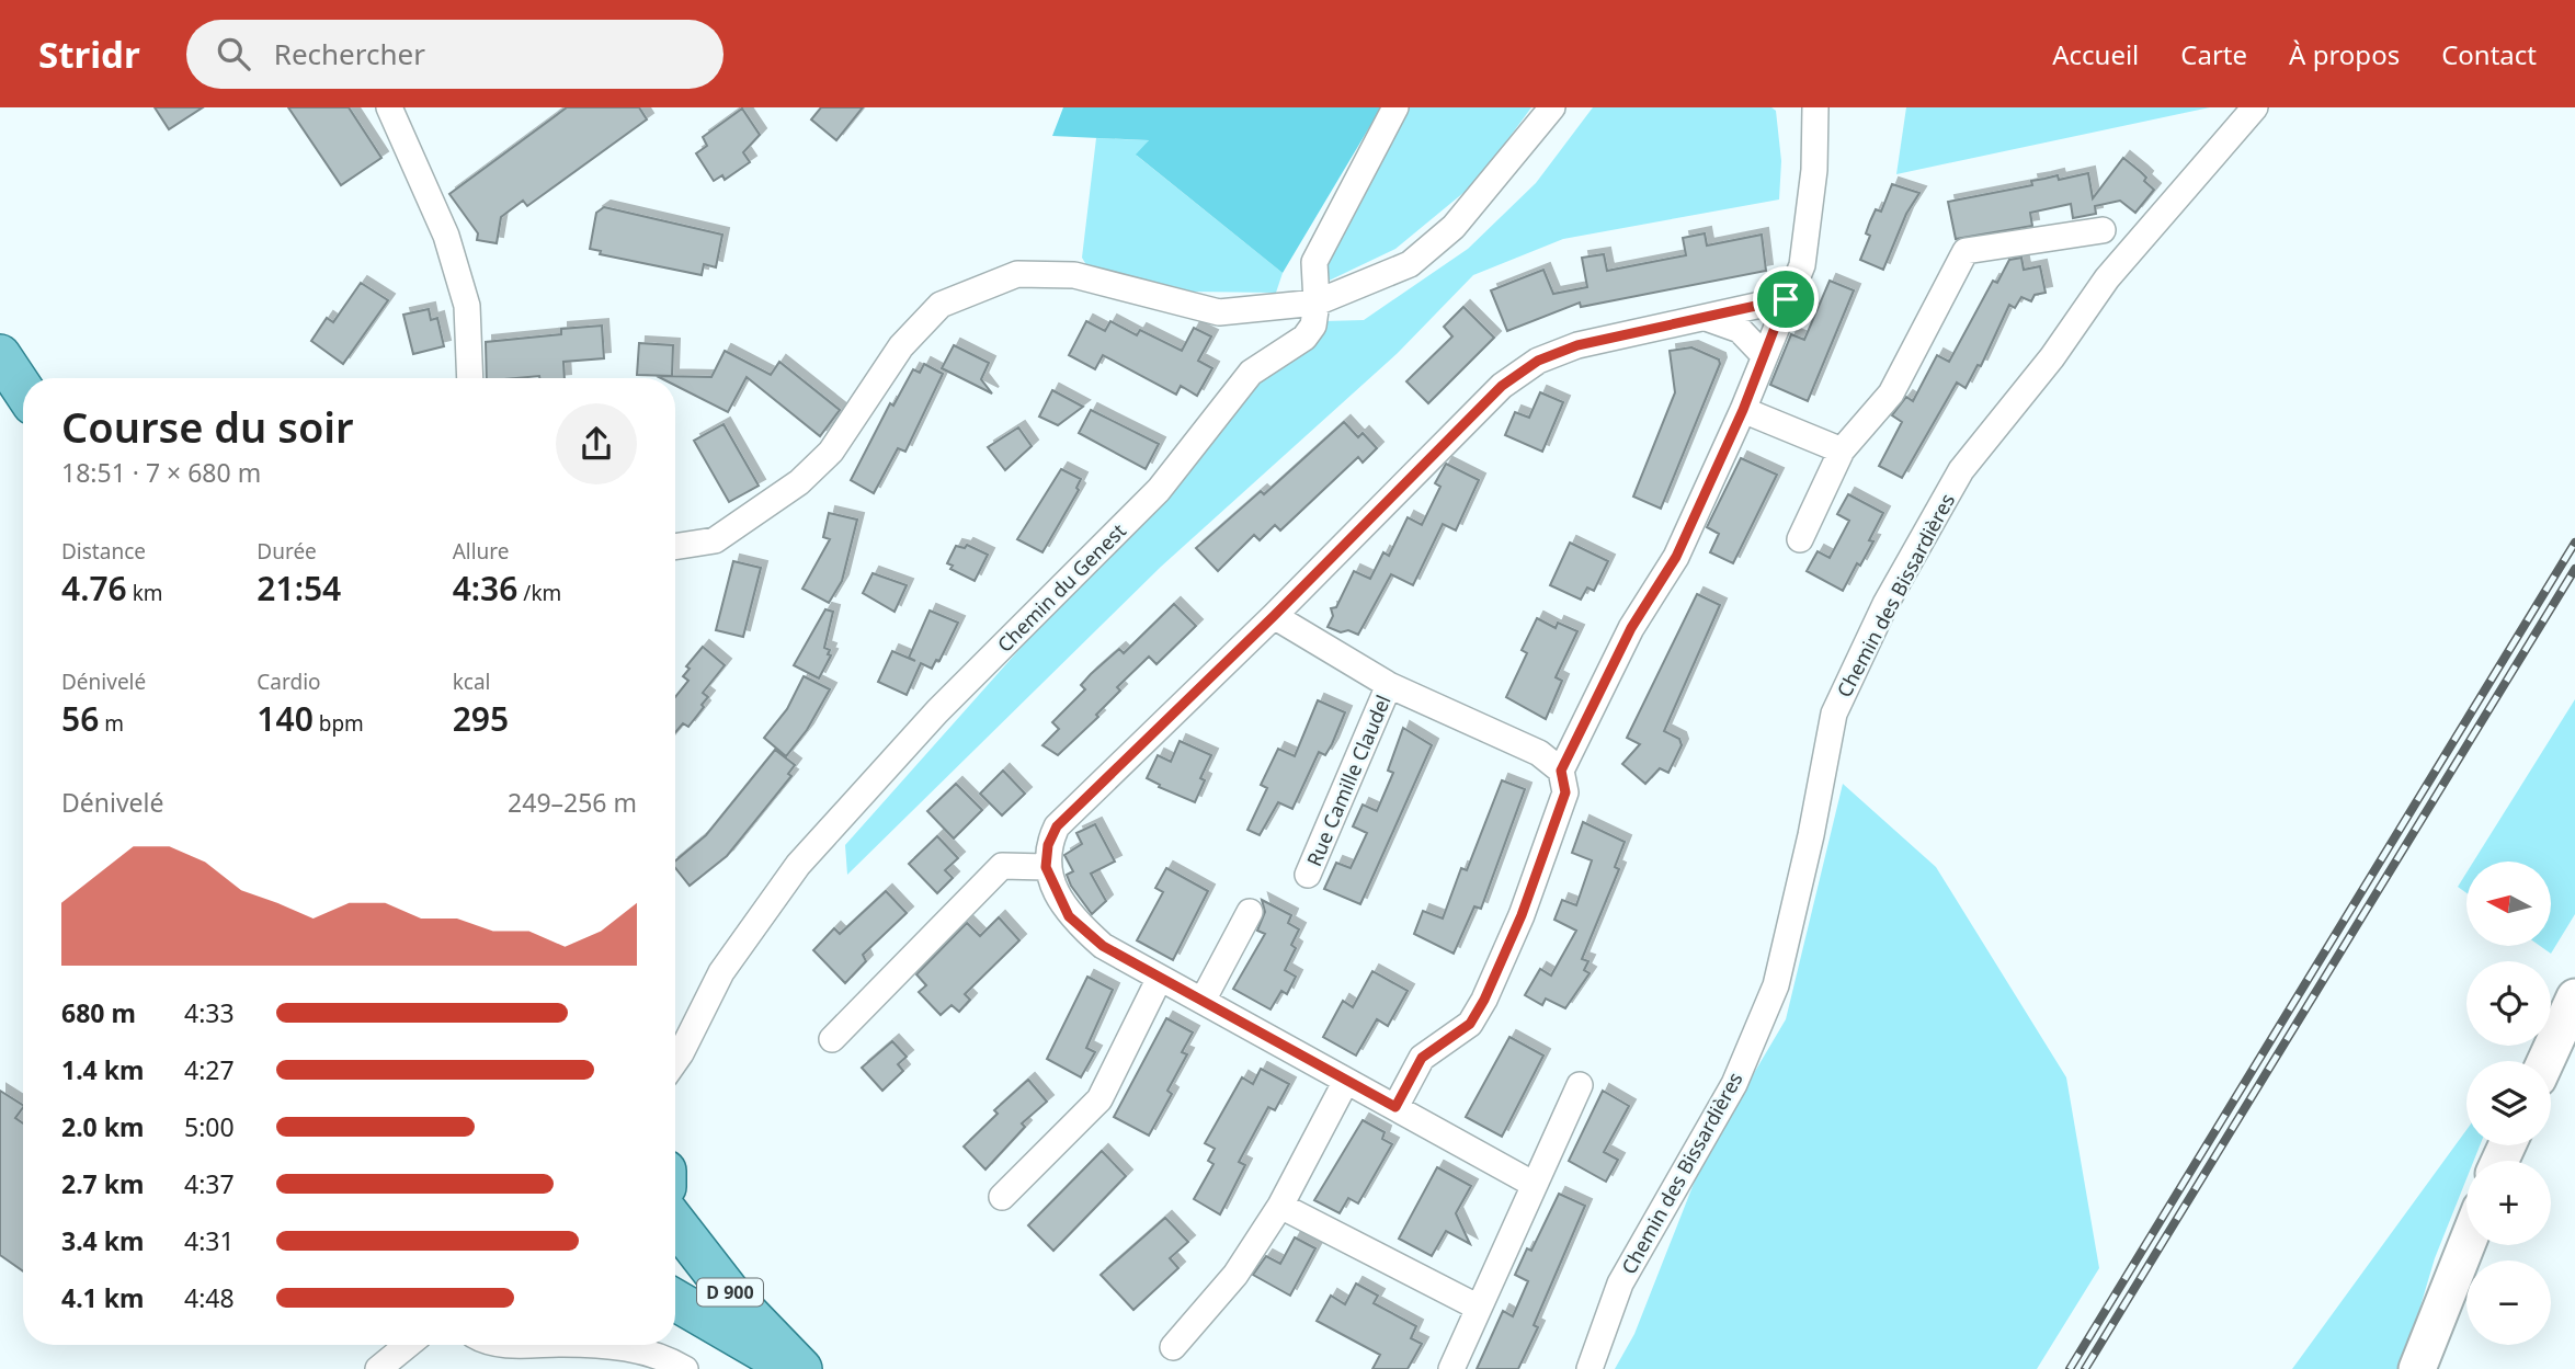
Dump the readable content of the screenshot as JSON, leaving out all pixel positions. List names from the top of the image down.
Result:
{
  "streets": {
    "main road": ["D 900"],
    "street": ["Chemin du Genest", "Chemin des Bissardières", "Rue Camille Claudel"]
  },
  "north": "left",
  "page": {
    "header": "Stridr",
    "search": "Rechercher",
    "nav": [
      "Accueil",
      "Carte",
      "À propos",
      "Contact"
    ],
    "heading": ["Course du soir", "18:51 · 7 × 680 m"],
    "stats": [
      ["Distance", "4.76 km"],
      ["Durée", "21:54"],
      ["Allure", "4:36 /km"],
      ["Dénivelé", "56 m"],
      ["Cardio", "140 bpm"],
      ["kcal", "295"]
    ],
    "chart": ["Dénivelé", "249–256 m"],
    "map_buttons": ["+", "−"],
    "list": [
      {
        "name": "680 m",
        "note": "4:33"
      },
      {
        "name": "1.4 km",
        "note": "4:27"
      },
      {
        "name": "2.0 km",
        "note": "5:00"
      },
      {
        "name": "2.7 km",
        "note": "4:37"
      },
      {
        "name": "3.4 km",
        "note": "4:31"
      },
      {
        "name": "4.1 km",
        "note": "4:48"
      }
    ]
  }
}
